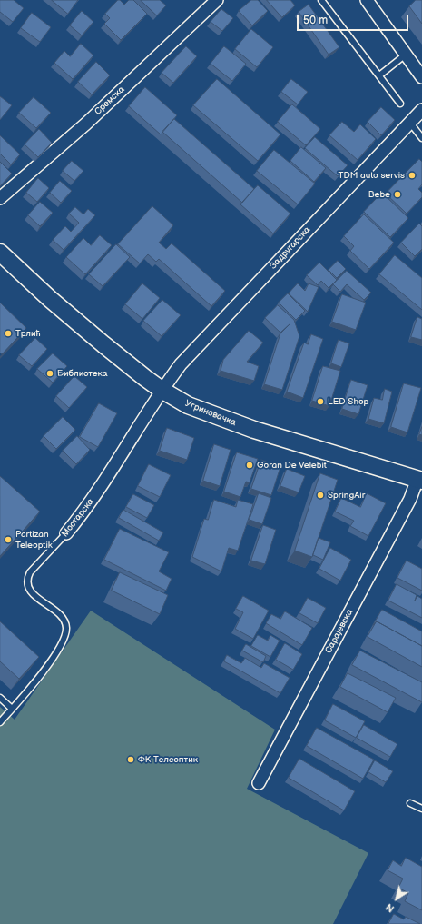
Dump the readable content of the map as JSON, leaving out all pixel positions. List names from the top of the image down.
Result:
{
  "streets": {
    "main road": ["Угриновачка"],
    "street": [
      "Сремска",
      "Задругарска",
      "Мостарска",
      "Сарајевска"
    ]
  },
  "crossings": [
    ["Задругарска", "Угриновачка"],
    ["Задругарска", "Мостарска"],
    ["Угриновачка", "Мостарска"],
    ["Угриновачка", "Сарајевска"]
  ],
  "places": [
    "TDM auto servis",
    "Bebe",
    "Трлић",
    "Библиотека",
    "LED Shop",
    "Goran De Velebit",
    "SpringAir",
    "Partizan Teleoptik",
    "ФК Телеоптик"
  ],
  "scale_bar": "50 m",
  "north": "bottom left"
}
